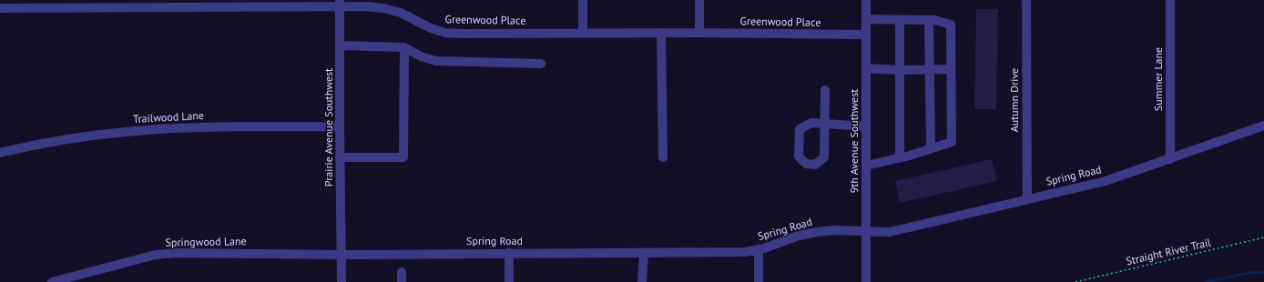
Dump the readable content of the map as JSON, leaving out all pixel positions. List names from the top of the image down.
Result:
{
  "streets": {
    "street": [
      "Greenwood Place",
      "Summer Lane",
      "Autumn Drive",
      "Trailwood Lane",
      "Prairie Avenue Southwest",
      "9th Avenue Southwest",
      "Spring Road",
      "Springwood Lane"
    ],
    "path": ["Straight River Trail"]
  },
  "crossings": [
    ["Greenwood Place", "Prairie Avenue Southwest"],
    ["Greenwood Place", "9th Avenue Southwest"],
    ["Summer Lane", "Spring Road"],
    ["Autumn Drive", "Spring Road"],
    ["Trailwood Lane", "Prairie Avenue Southwest"],
    ["Prairie Avenue Southwest", "Spring Road"],
    ["Prairie Avenue Southwest", "Springwood Lane"],
    ["9th Avenue Southwest", "Spring Road"],
    ["Spring Road", "Springwood Lane"]
  ]
}
